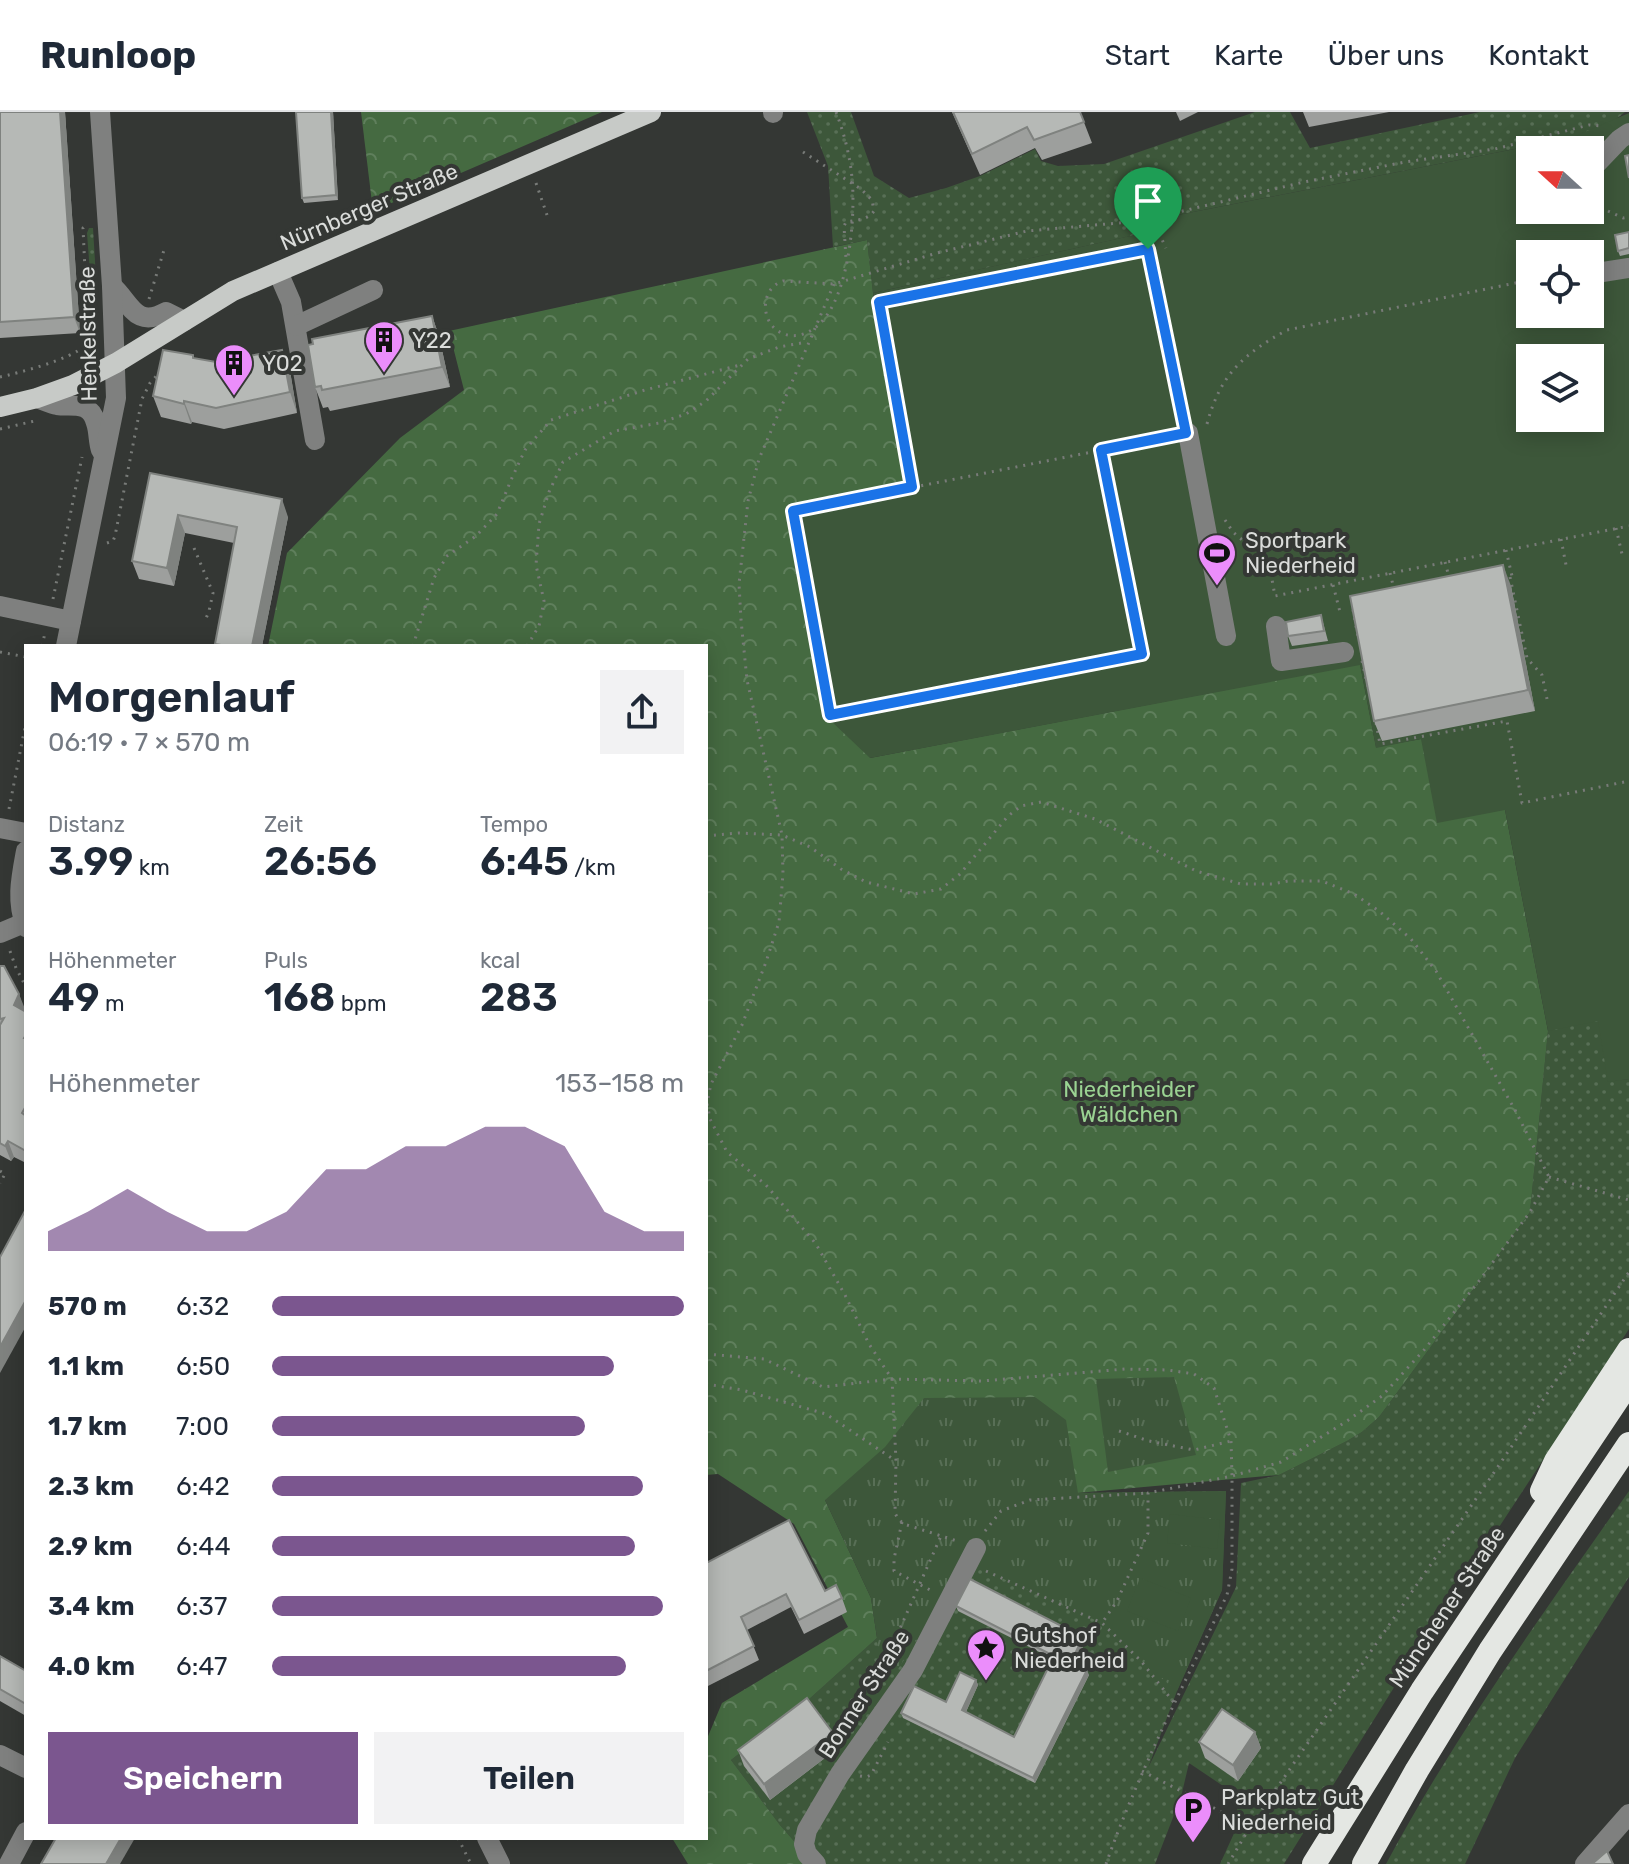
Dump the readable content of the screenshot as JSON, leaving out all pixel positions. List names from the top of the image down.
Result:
{
  "streets": {
    "highway": ["Münchener Straße"],
    "main road": ["Nürnberger Straße"],
    "street": ["Henkelstraße", "Bonner Straße"]
  },
  "crossings": [
    ["Nürnberger Straße", "Henkelstraße"]
  ],
  "parks": ["Niederheider Wäldchen"],
  "places": {
    "building": ["Y22", "Y02"],
    "sports": ["Sportpark Niederheid"],
    "place": ["Gutshof Niederheid"],
    "parking": ["Parkplatz Gut Niederheid"]
  },
  "north": "left",
  "page": {
    "header": "Runloop",
    "nav": [
      "Start",
      "Karte",
      "Über uns",
      "Kontakt"
    ],
    "heading": ["Morgenlauf", "06:19 · 7 × 570 m"],
    "stats": [
      ["Distanz", "3.99 km"],
      ["Zeit", "26:56"],
      ["Tempo", "6:45 /km"],
      ["Höhenmeter", "49 m"],
      ["Puls", "168 bpm"],
      ["kcal", "283"]
    ],
    "chart": ["Höhenmeter", "153–158 m"],
    "list": [
      {
        "name": "570 m",
        "note": "6:32"
      },
      {
        "name": "1.1 km",
        "note": "6:50"
      },
      {
        "name": "1.7 km",
        "note": "7:00"
      },
      {
        "name": "2.3 km",
        "note": "6:42"
      },
      {
        "name": "2.9 km",
        "note": "6:44"
      },
      {
        "name": "3.4 km",
        "note": "6:37"
      },
      {
        "name": "4.0 km",
        "note": "6:47"
      }
    ],
    "buttons": ["Speichern", "Teilen"]
  }
}
